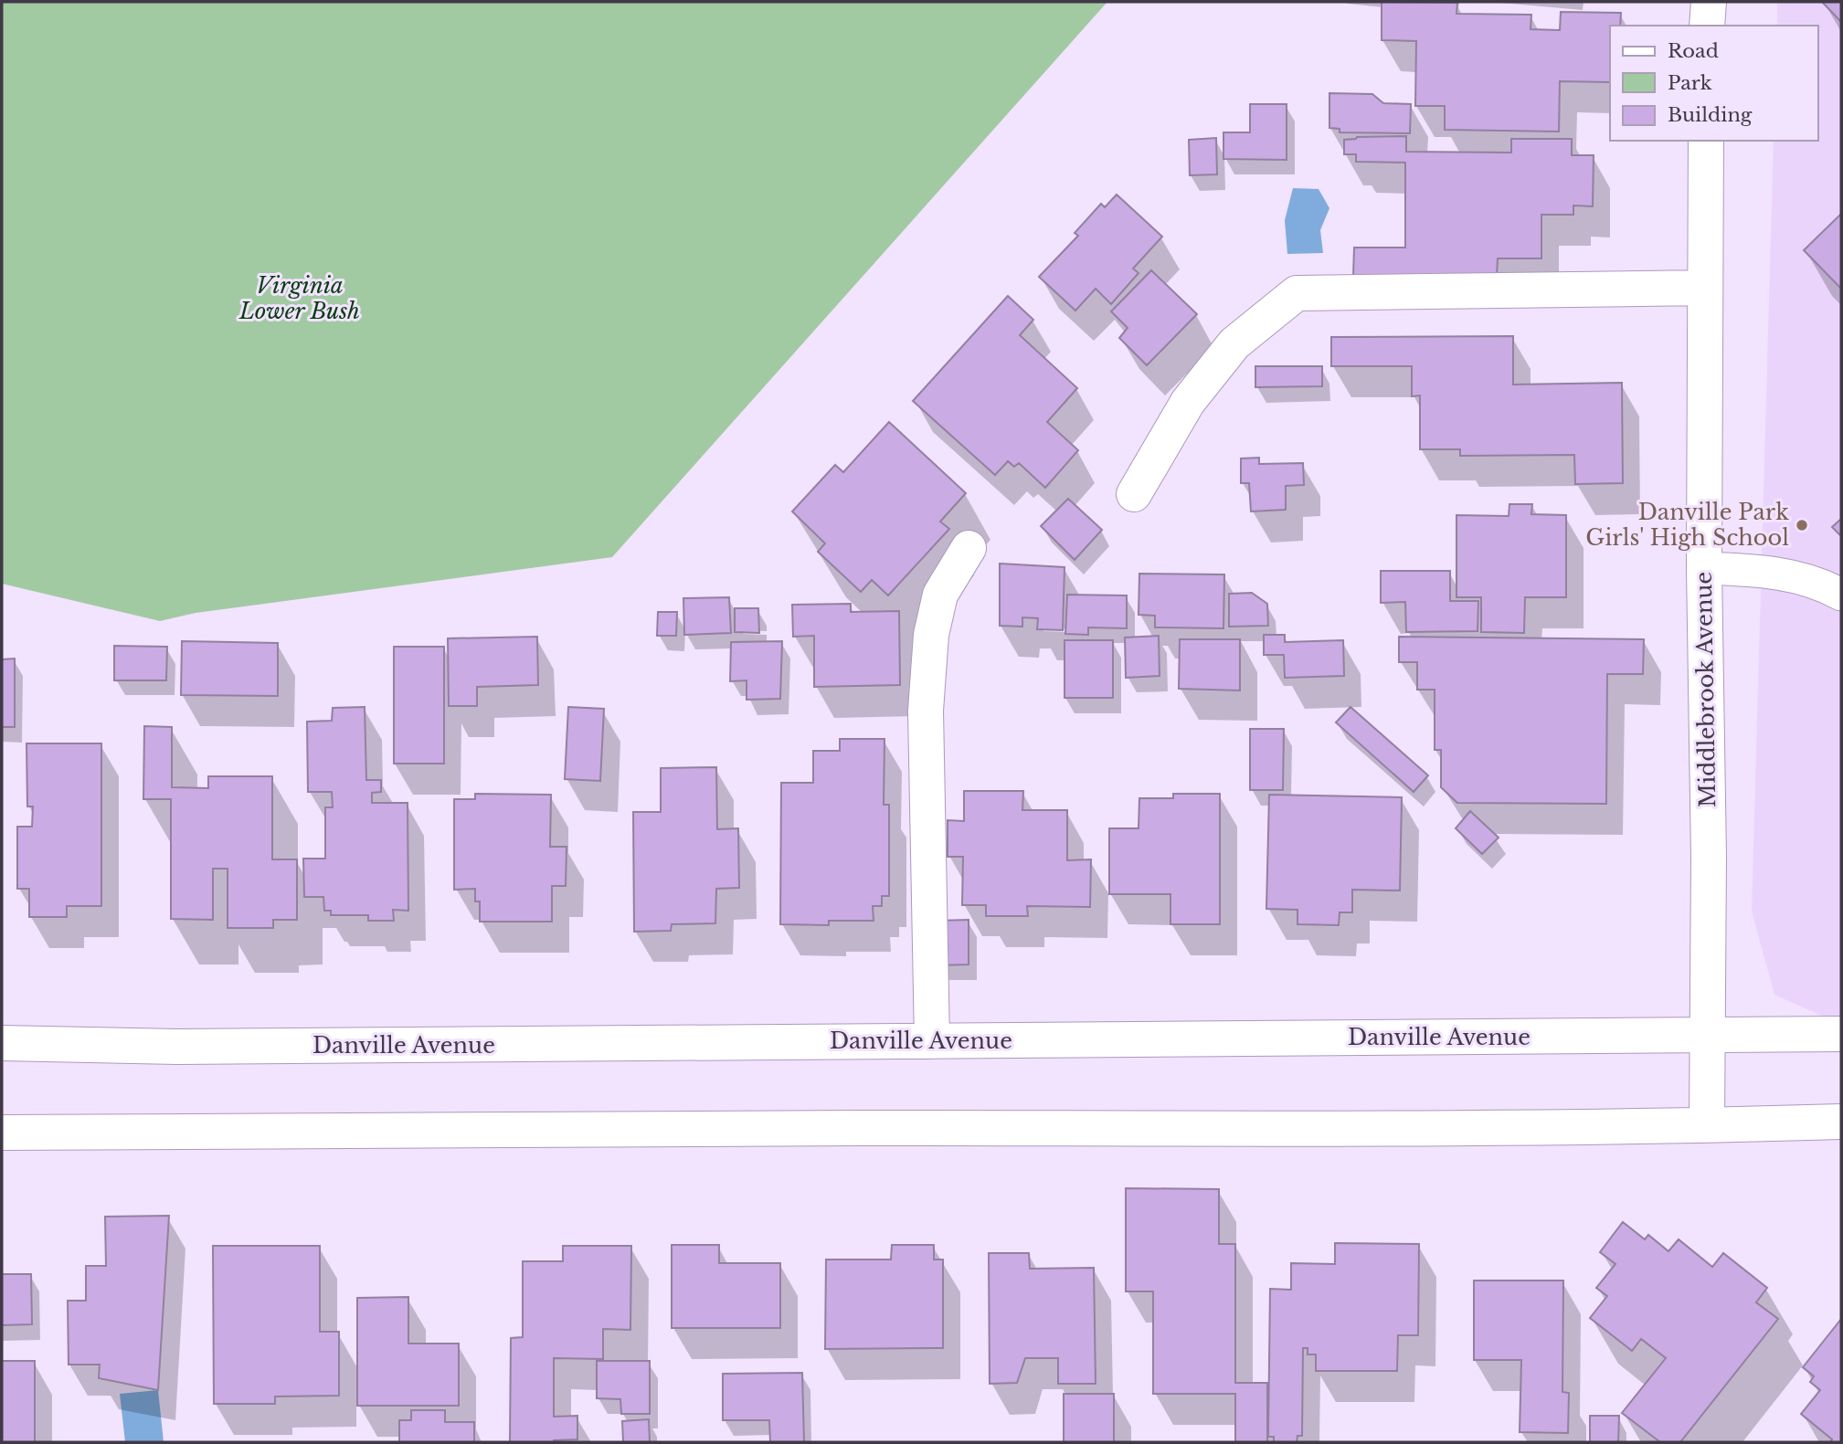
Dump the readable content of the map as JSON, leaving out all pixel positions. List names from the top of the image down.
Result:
{
  "streets": {
    "street": ["Middlebrook Avenue", "Danville Avenue"]
  },
  "crossings": [
    ["Middlebrook Avenue", "Danville Avenue"]
  ],
  "parks": ["Virginia Lower Bush"],
  "places": ["Danville Park Girls' High School"],
  "legend": ["Road", "Park", "Building"]
}
